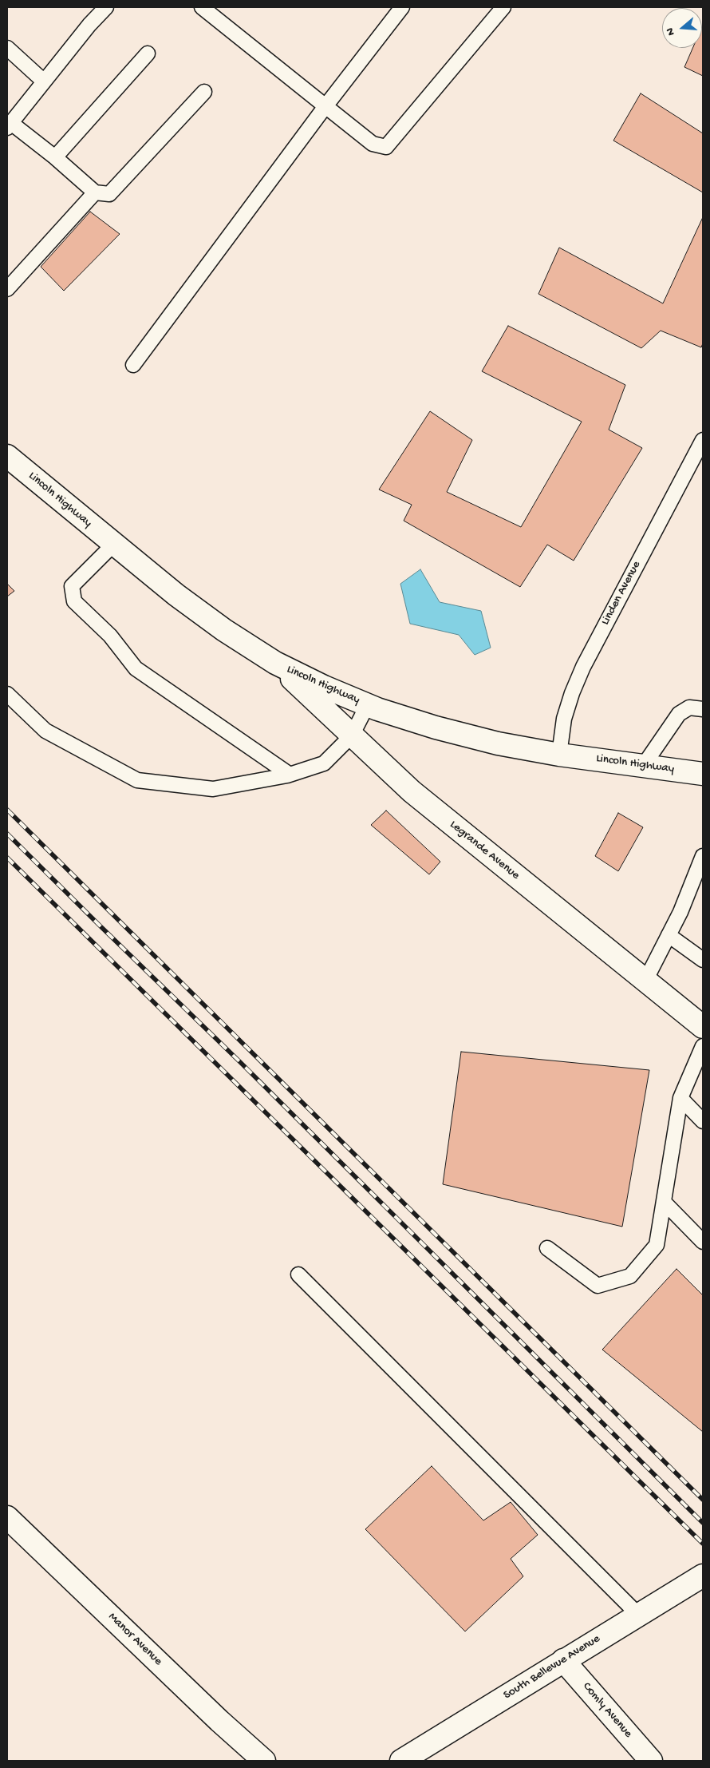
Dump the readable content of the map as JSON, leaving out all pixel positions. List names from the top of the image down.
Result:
{
  "streets": {
    "main road": [
      "Lincoln Highway",
      "Legrande Avenue",
      "Manor Avenue",
      "South Bellevue Avenue",
      "Comly Avenue"
    ],
    "lane": ["Linden Avenue"]
  },
  "crossings": [
    ["Lincoln Highway", "Linden Avenue"],
    ["Lincoln Highway", "Legrande Avenue"],
    ["South Bellevue Avenue", "Comly Avenue"]
  ],
  "north": "left"
}
